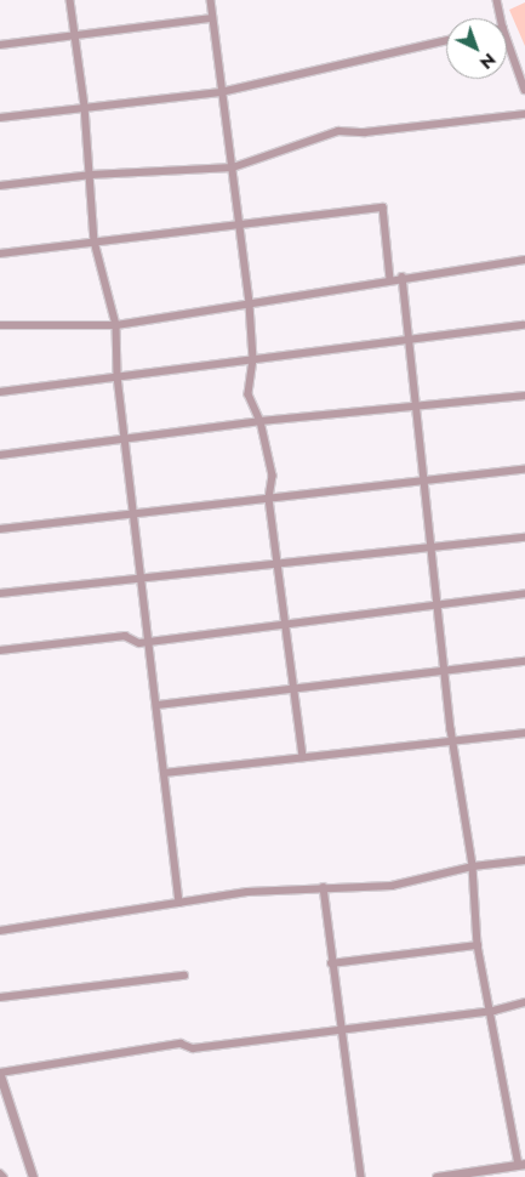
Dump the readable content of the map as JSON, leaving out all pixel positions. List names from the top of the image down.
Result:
{
  "north": "bottom right"
}
